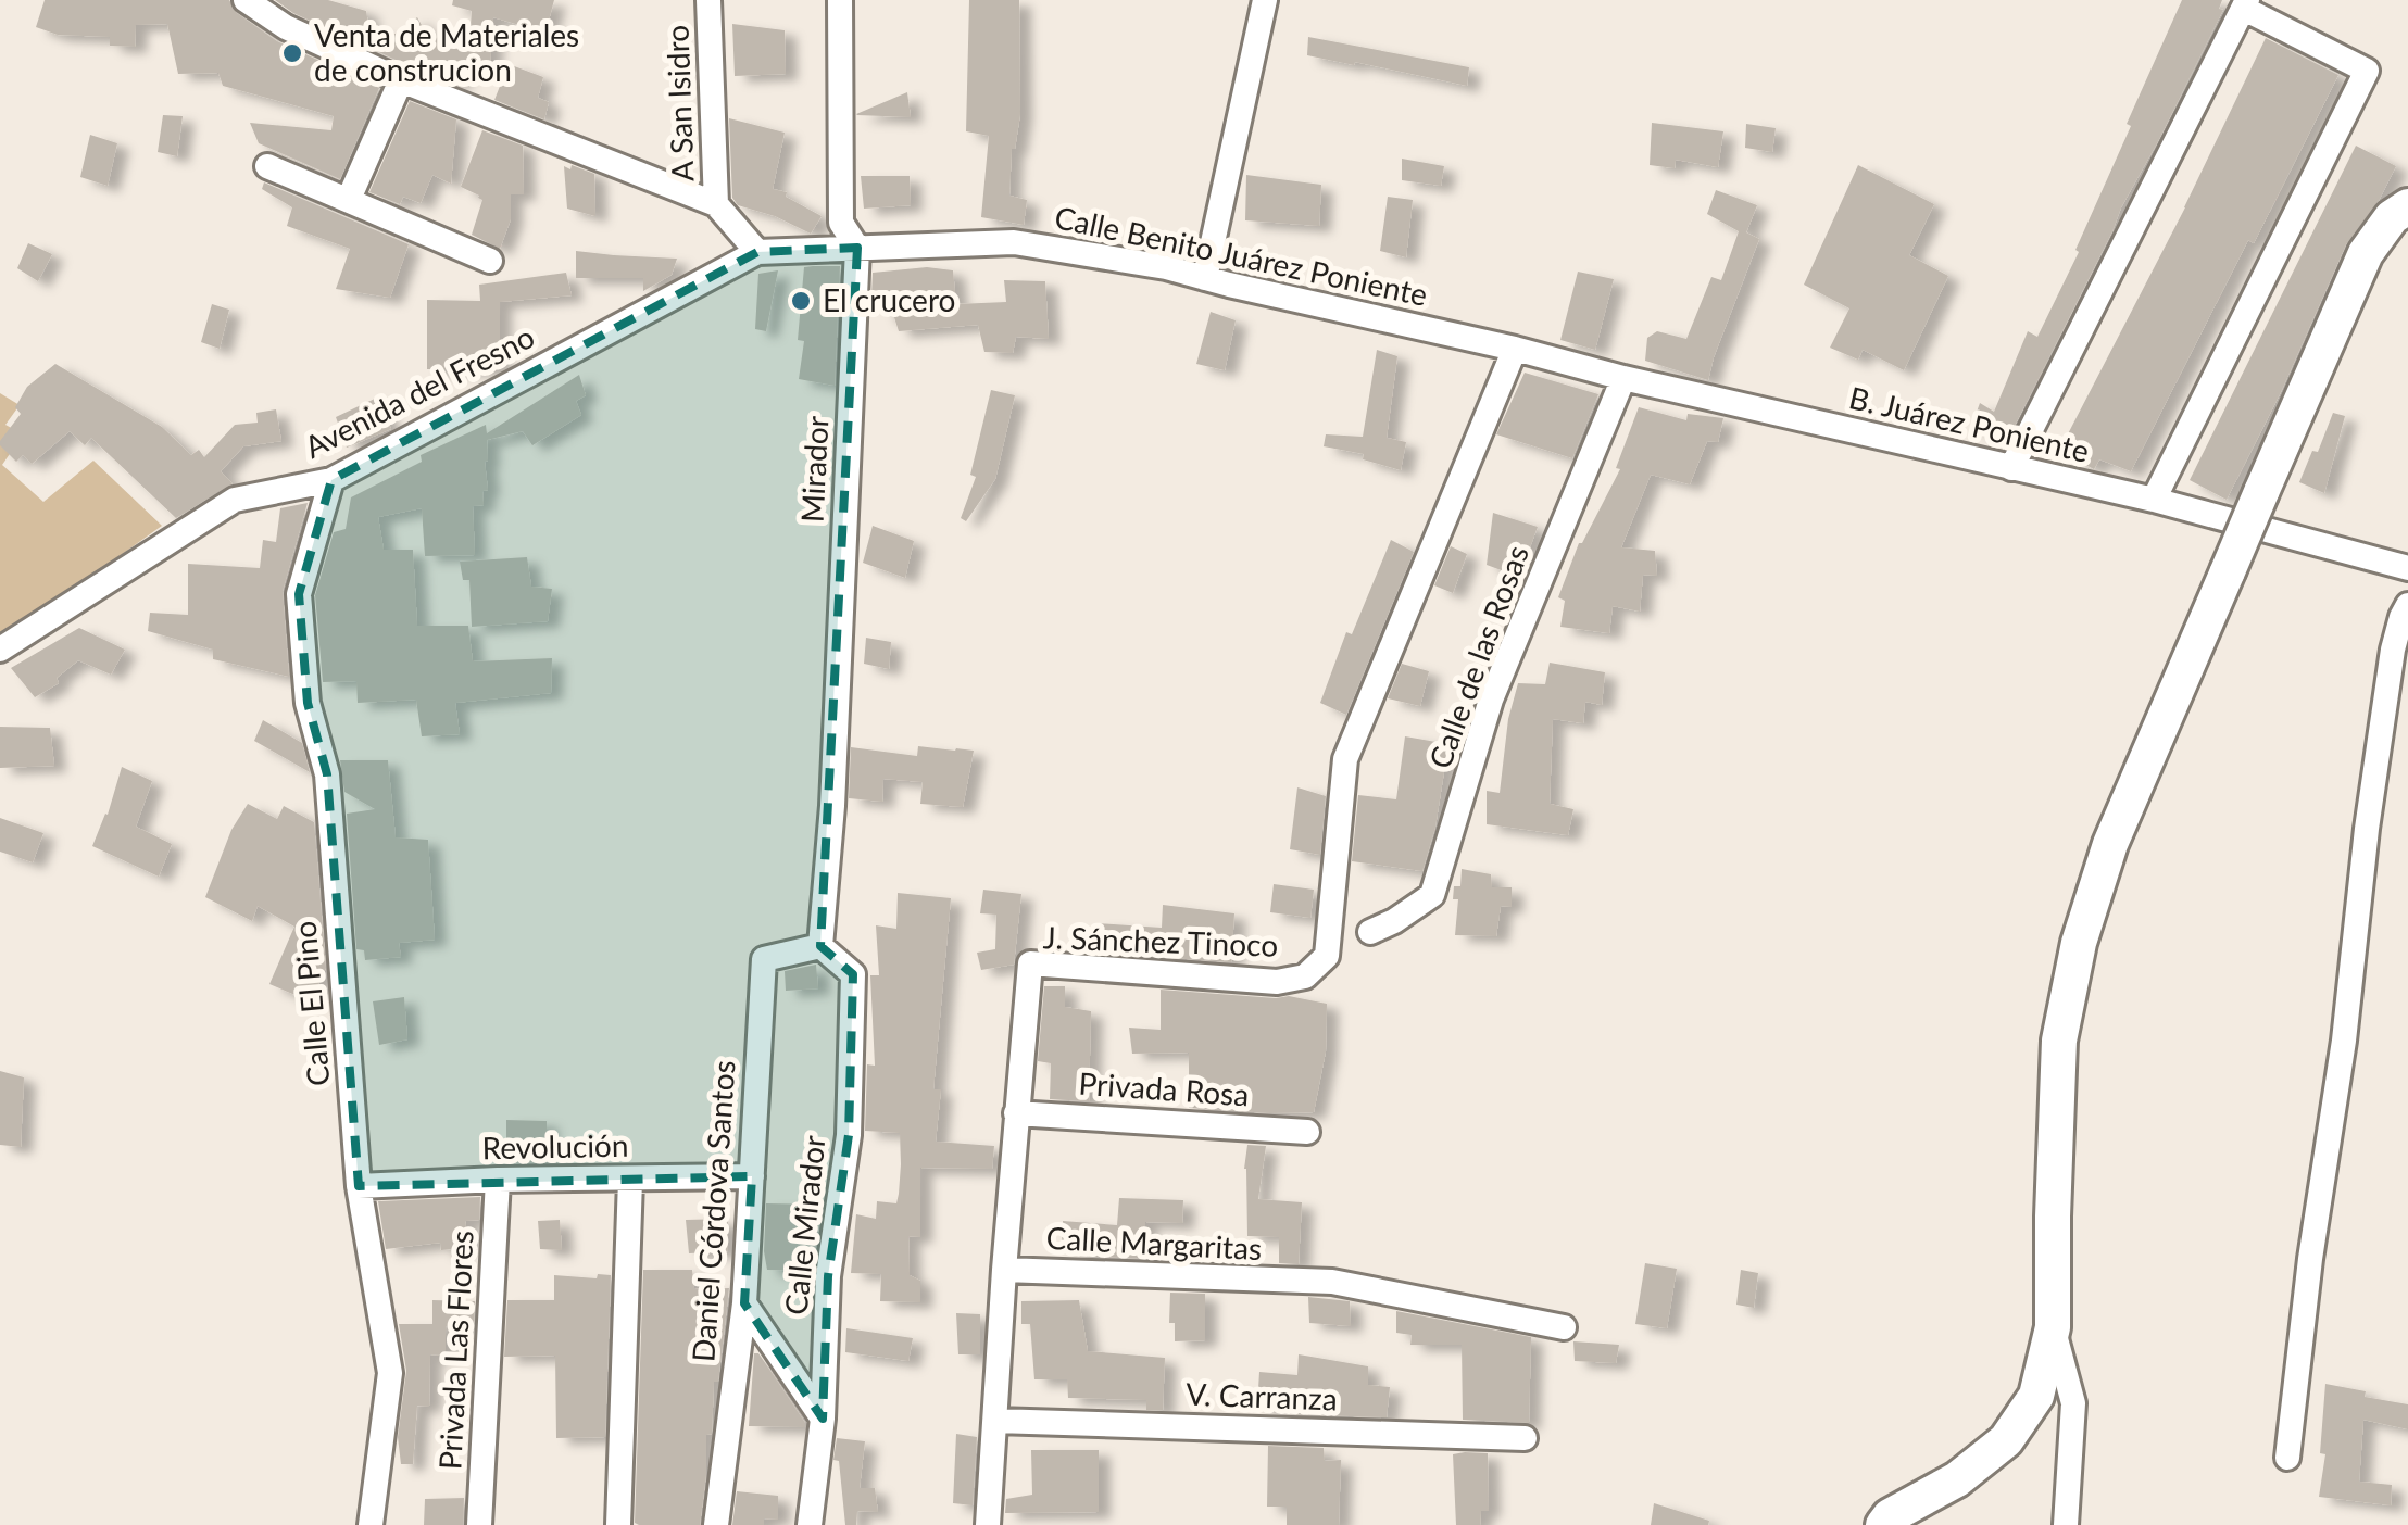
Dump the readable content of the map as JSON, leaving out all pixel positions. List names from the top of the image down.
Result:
{
  "streets": {
    "street": [
      "A San Isidro",
      "Calle Benito Juárez Poniente",
      "Avenida del Fresno",
      "B. Juárez Poniente",
      "Mirador",
      "Calle de las Rosas",
      "J. Sánchez Tinoco",
      "Calle El Pino",
      "Privada Rosa",
      "Revolución",
      "Daniel Córdova Santos",
      "Calle Mirador",
      "Calle Margaritas",
      "Privada Las Flores",
      "V. Carranza"
    ]
  },
  "crossings": [
    ["Calle Benito Juárez Poniente", "Avenida del Fresno"],
    ["Calle Benito Juárez Poniente", "B. Juárez Poniente"],
    ["Calle Benito Juárez Poniente", "Mirador"],
    ["Calle Benito Juárez Poniente", "J. Sánchez Tinoco"],
    ["Avenida del Fresno", "Calle El Pino"],
    ["B. Juárez Poniente", "Calle de las Rosas"],
    ["B. Juárez Poniente", "J. Sánchez Tinoco"],
    ["Mirador", "Daniel Córdova Santos"],
    ["Mirador", "Calle Mirador"],
    ["J. Sánchez Tinoco", "Privada Rosa"],
    ["J. Sánchez Tinoco", "Calle Margaritas"],
    ["J. Sánchez Tinoco", "V. Carranza"],
    ["Calle El Pino", "Revolución"],
    ["Revolución", "Daniel Córdova Santos"],
    ["Revolución", "Privada Las Flores"],
    ["Daniel Córdova Santos", "Calle Mirador"]
  ],
  "places": ["Venta de Materiales de construcion", "El crucero"]
}
